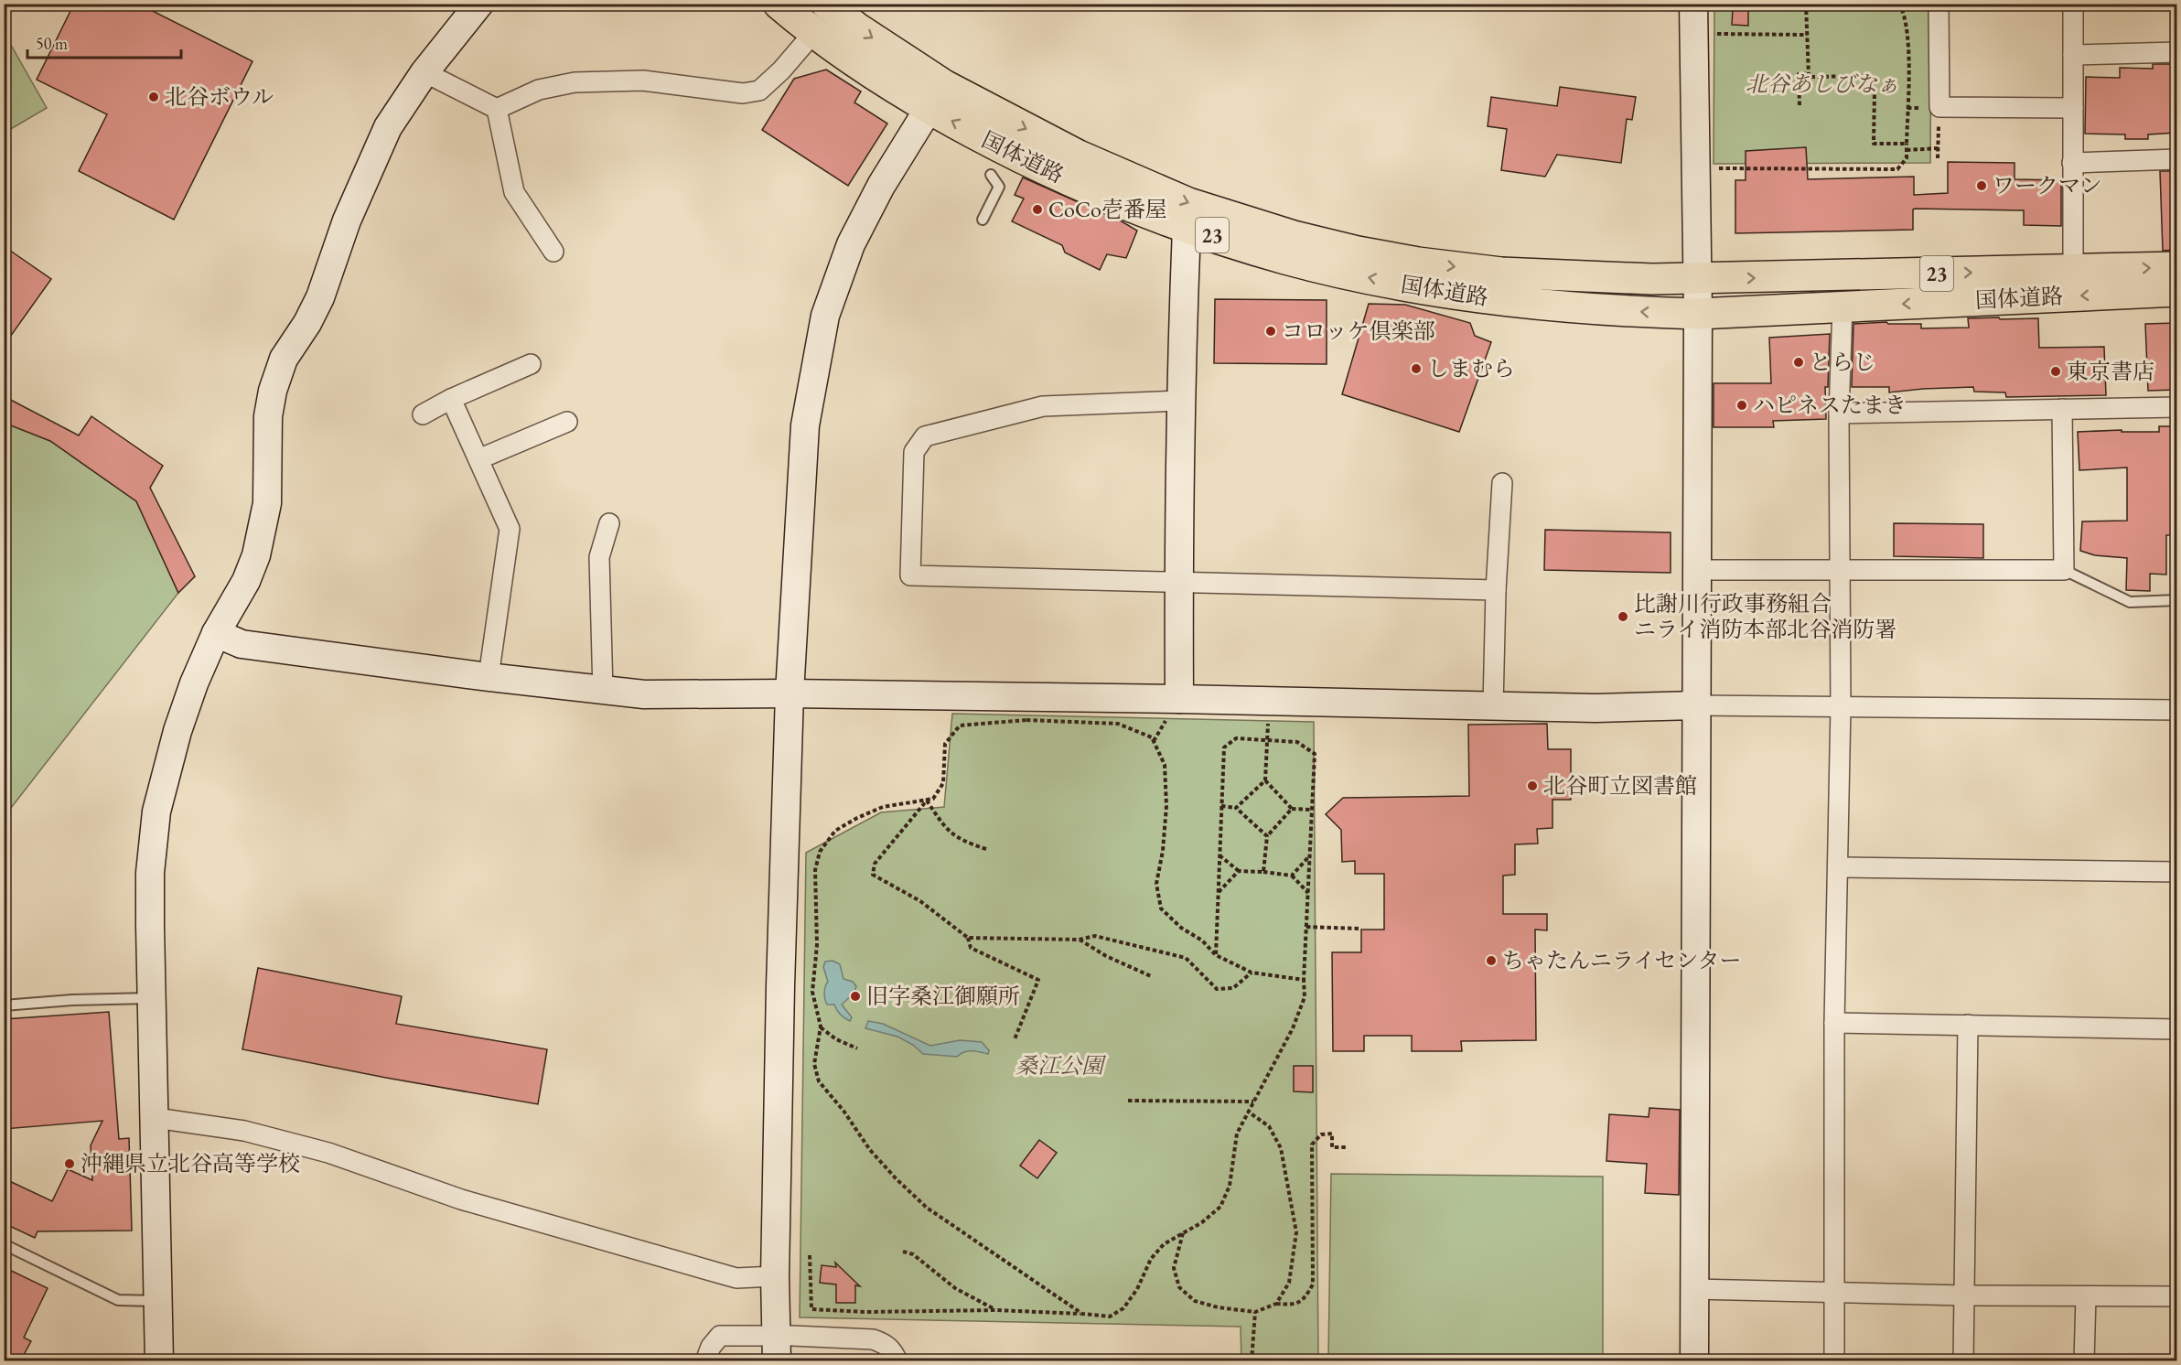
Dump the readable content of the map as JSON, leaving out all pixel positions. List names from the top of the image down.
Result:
{
  "streets": {
    "main road": ["国体道路", "23"]
  },
  "parks": ["北谷あしびなぁ", "桑江公園"],
  "places": [
    "北谷ボウル",
    "ワークマン",
    "CoCo壱番屋",
    "コロッケ倶楽部",
    "とらじ",
    "しまむら",
    "東京書店",
    "ハピネスたまき",
    "比謝川行政事務組合 ニライ消防本部北谷消防署",
    "北谷町立図書館",
    "ちゃたんニライセンター",
    "旧字桑江御願所",
    "沖縄県立北谷高等学校"
  ],
  "scale_bar": "50 m"
}
